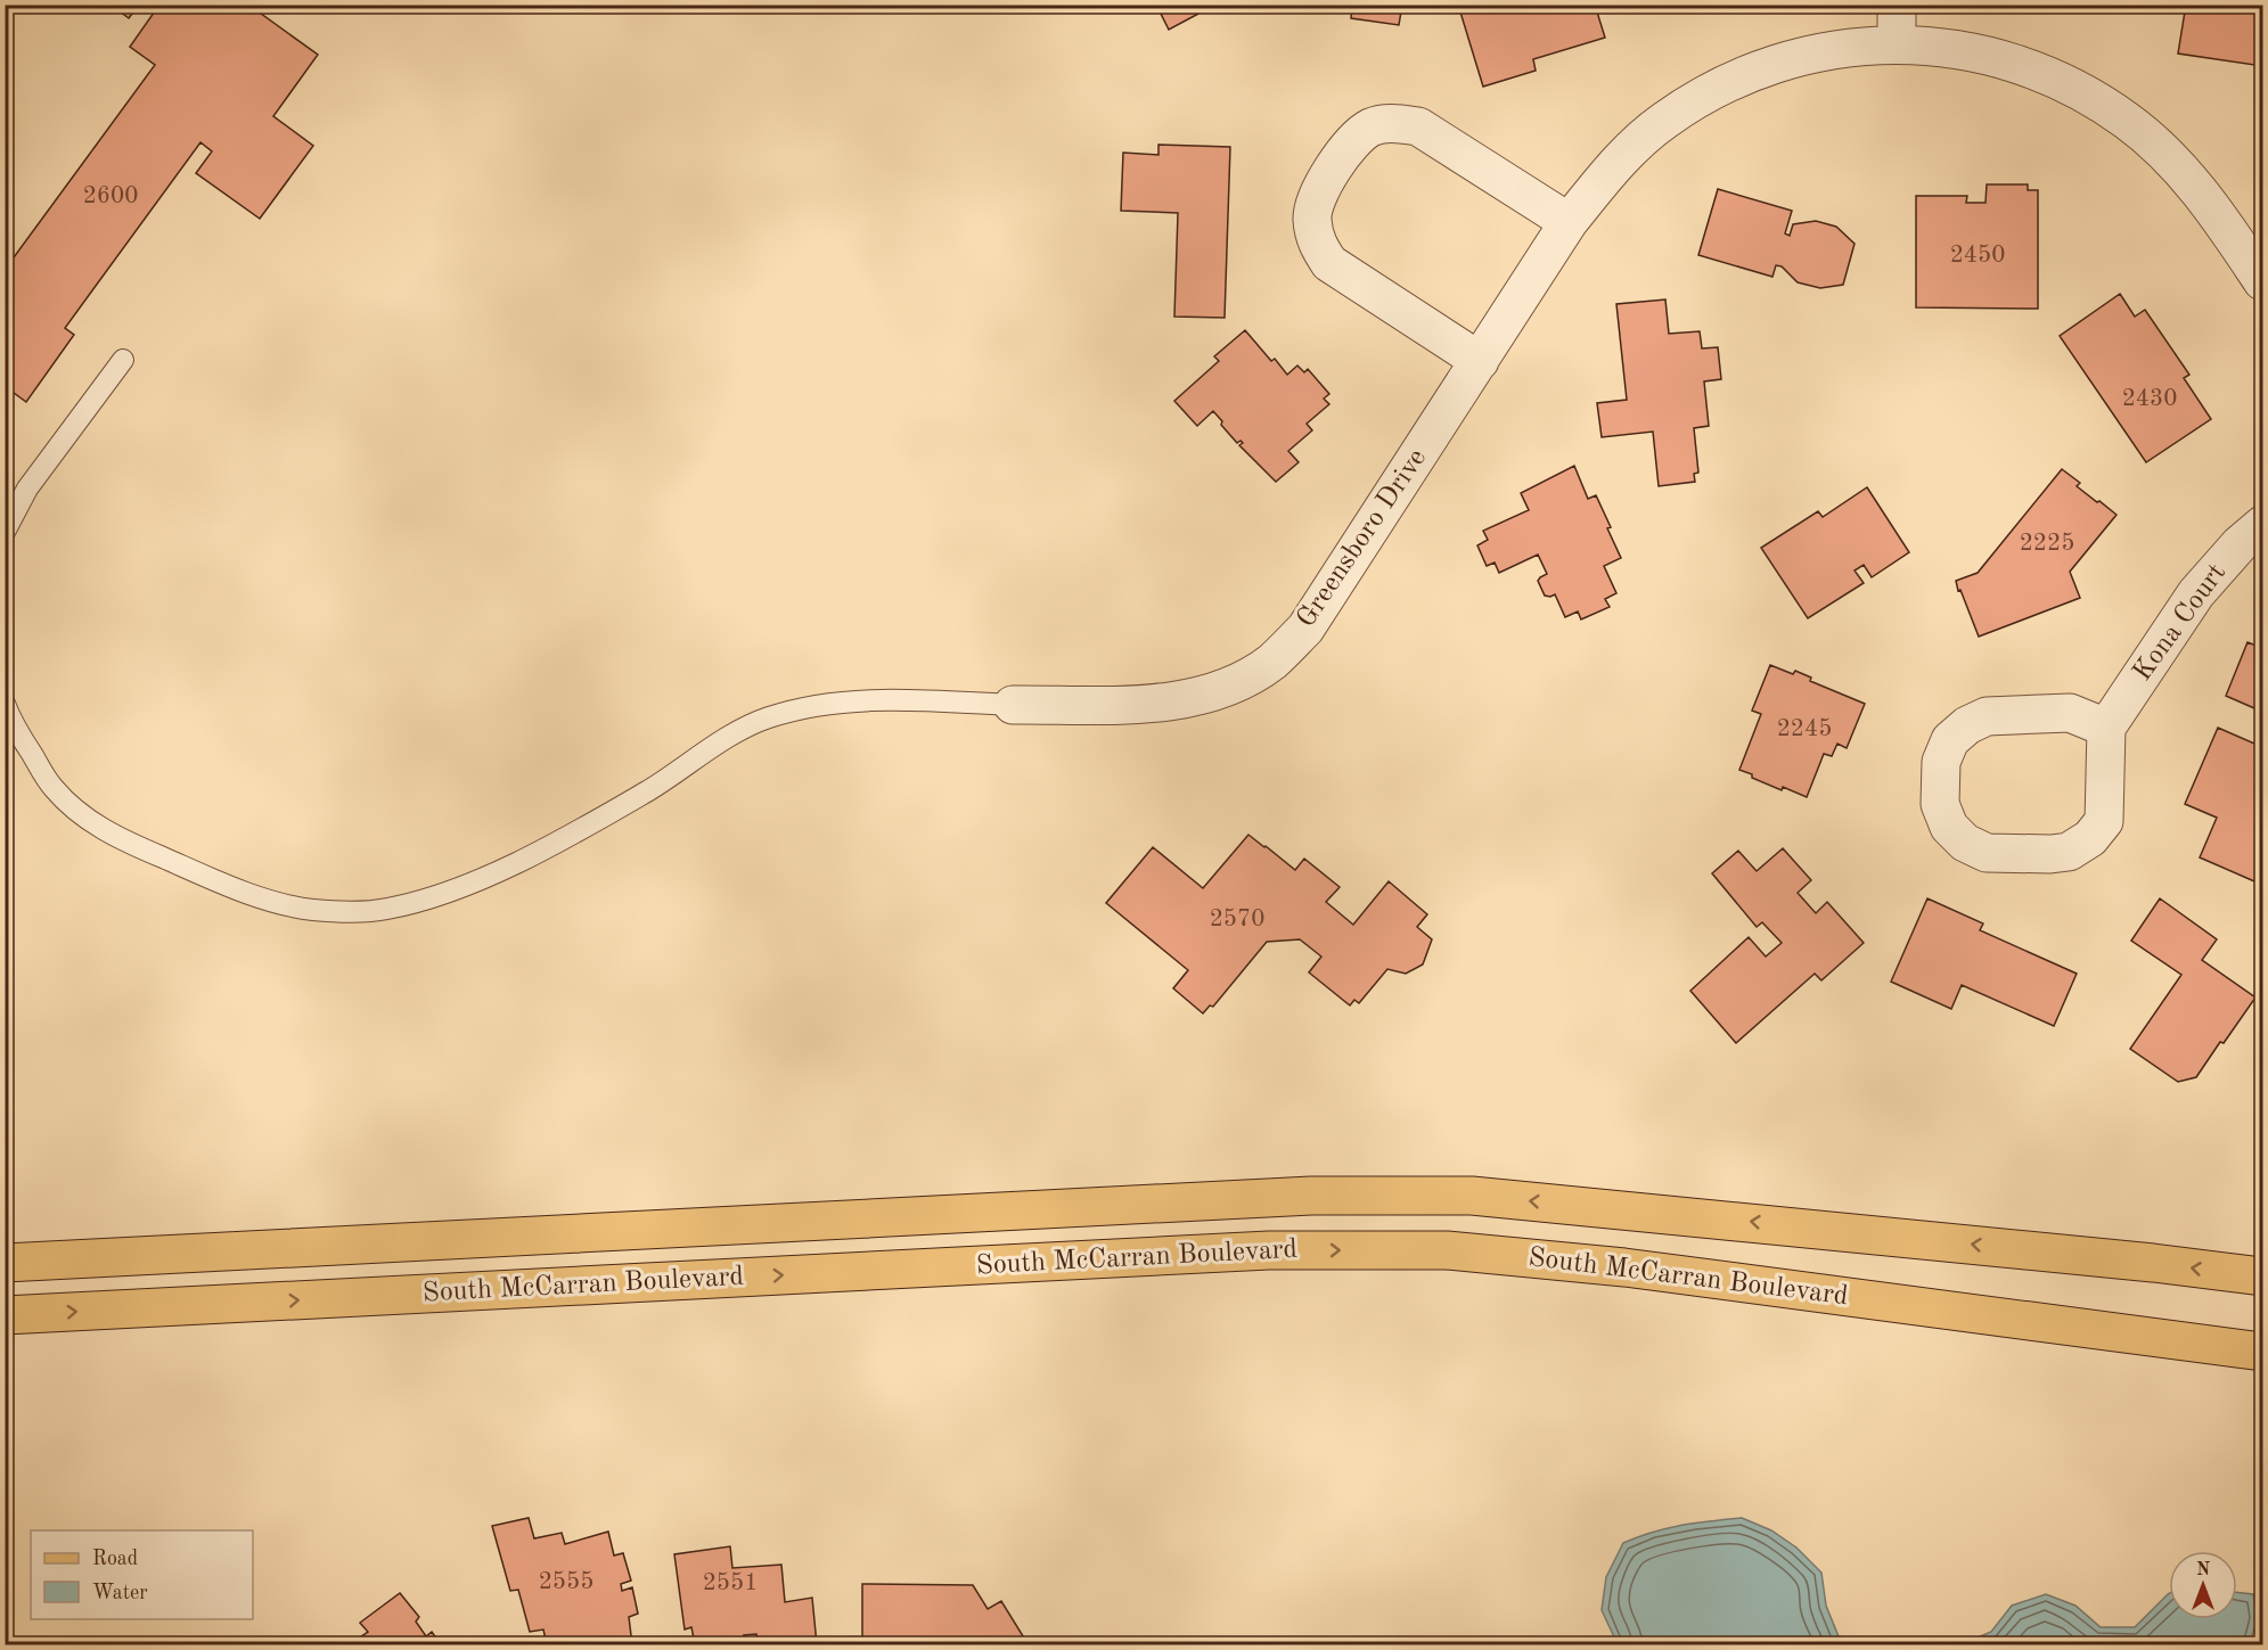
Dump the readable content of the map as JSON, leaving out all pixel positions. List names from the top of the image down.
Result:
{
  "streets": {
    "main road": ["South McCarran Boulevard"],
    "street": ["Greensboro Drive", "Kona Court"]
  },
  "house_numbers": [
    "2600",
    "2450",
    "2430",
    "2225",
    "2245",
    "2570",
    "2555",
    "2551"
  ],
  "legend": ["Road", "Water"],
  "north": "top"
}
